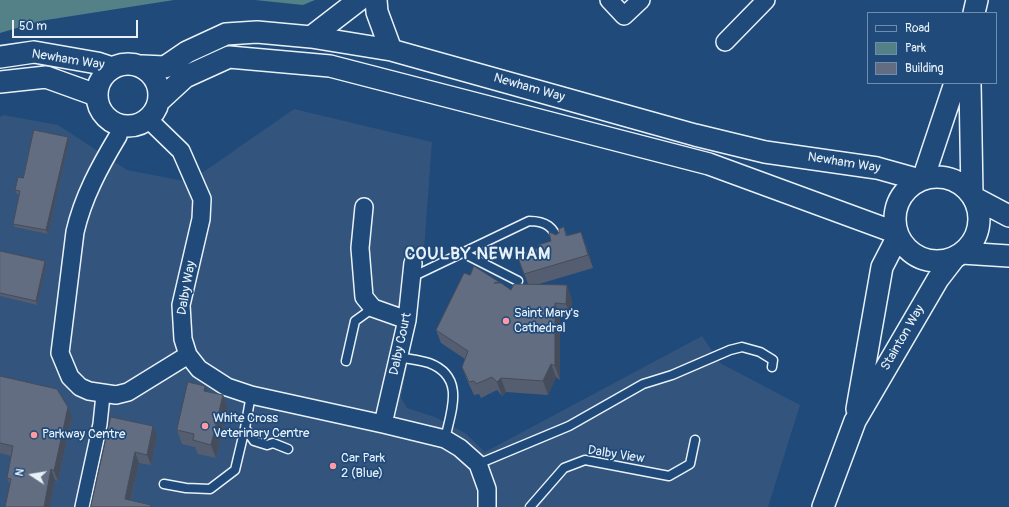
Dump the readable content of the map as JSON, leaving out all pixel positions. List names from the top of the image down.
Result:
{
  "streets": {
    "street": [
      "Newham Way",
      "Dalby Way",
      "Stainton Way",
      "Dalby Court"
    ],
    "lane": ["Dalby View"]
  },
  "crossings": [
    ["Newham Way", "Dalby Way"],
    ["Newham Way", "Stainton Way"],
    ["Dalby Way", "Dalby Court"]
  ],
  "districts": ["COULBY NEWHAM"],
  "places": [
    "Saint Mary's Cathedral",
    "White Cross Veterinary Centre",
    "Parkway Centre",
    "Car Park 2 (Blue)"
  ],
  "legend": ["Road", "Park", "Building"],
  "scale_bar": "50 m",
  "north": "left"
}
